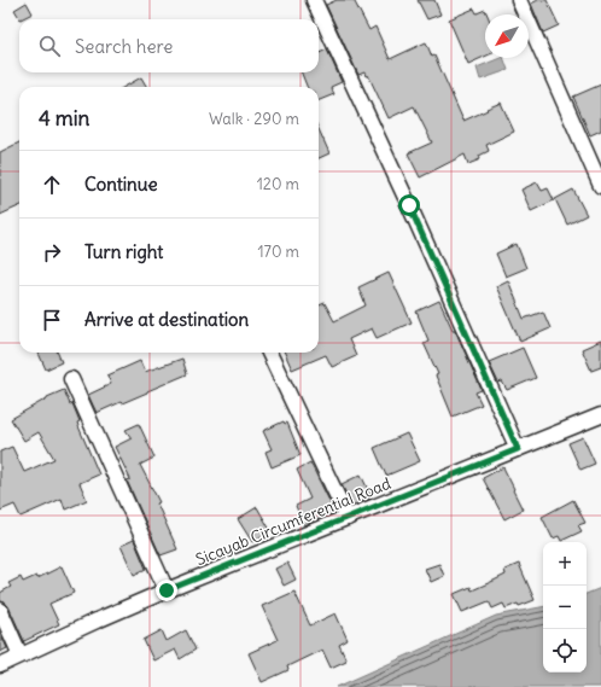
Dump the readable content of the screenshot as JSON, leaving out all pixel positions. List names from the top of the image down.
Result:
{
  "streets": {
    "street": ["Sicayab Circumferential Road"]
  },
  "north": "bottom left",
  "page": {
    "search": "Search here",
    "heading": ["4 min", "Walk · 290 m"],
    "list": [
      ["Continue", "120 m"],
      ["Turn right", "170 m"],
      "Arrive at destination"
    ],
    "map_buttons": ["+", "−"]
  }
}
